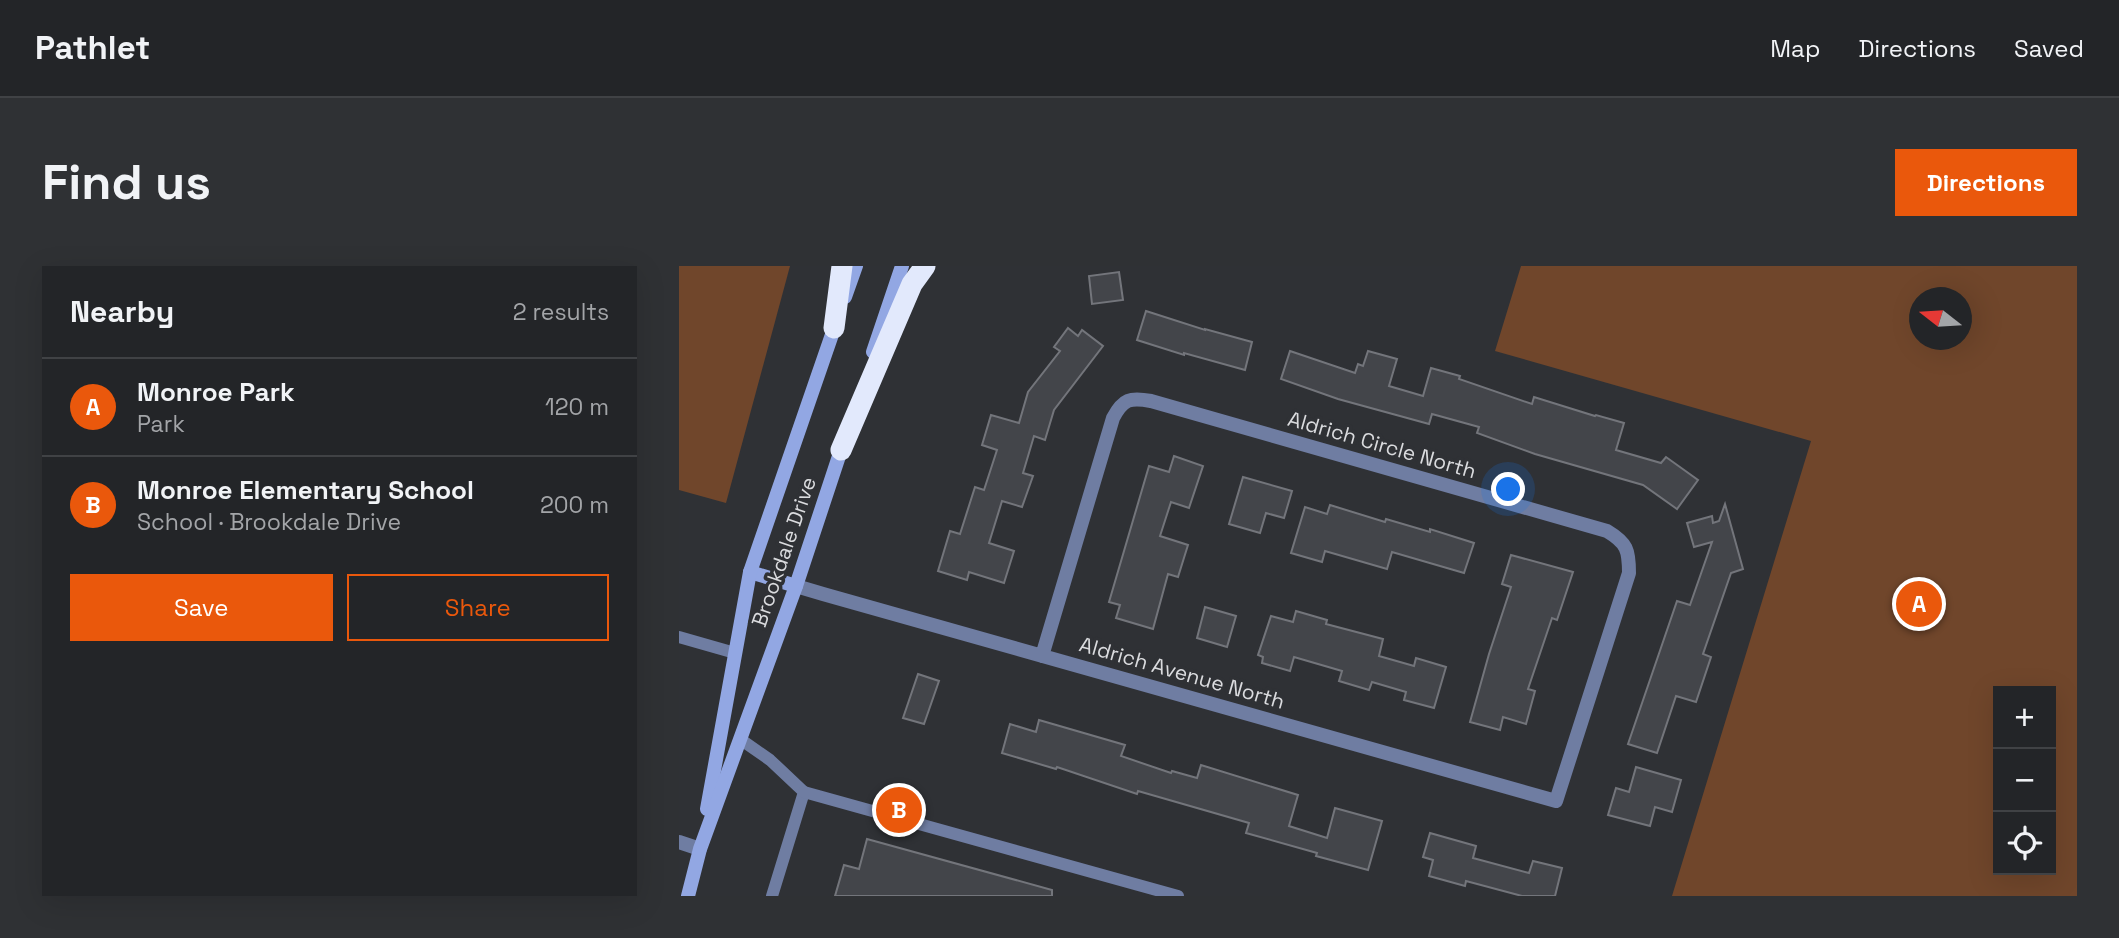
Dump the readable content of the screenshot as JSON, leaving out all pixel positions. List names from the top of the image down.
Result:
{
  "streets": {
    "street": ["Aldrich Circle North", "Brookdale Drive", "Aldrich Avenue North"]
  },
  "crossings": [
    ["Aldrich Circle North", "Aldrich Avenue North"],
    ["Brookdale Drive", "Aldrich Avenue North"]
  ],
  "north": "left",
  "page": {
    "header": "Pathlet",
    "nav": ["Map", "Directions", "Saved"],
    "buttons": [
      "Directions",
      ["Save", "Share"]
    ],
    "title": "Find us",
    "heading": ["Nearby", "2 results"],
    "list": [
      {
        "mark": "A",
        "name": "Monroe Park",
        "note": "Park",
        "value": "120 m"
      },
      {
        "mark": "B",
        "name": "Monroe Elementary School",
        "note": "School · Brookdale Drive",
        "value": "200 m"
      }
    ],
    "pins": ["A", "B"],
    "map_buttons": ["+", "−"]
  }
}
